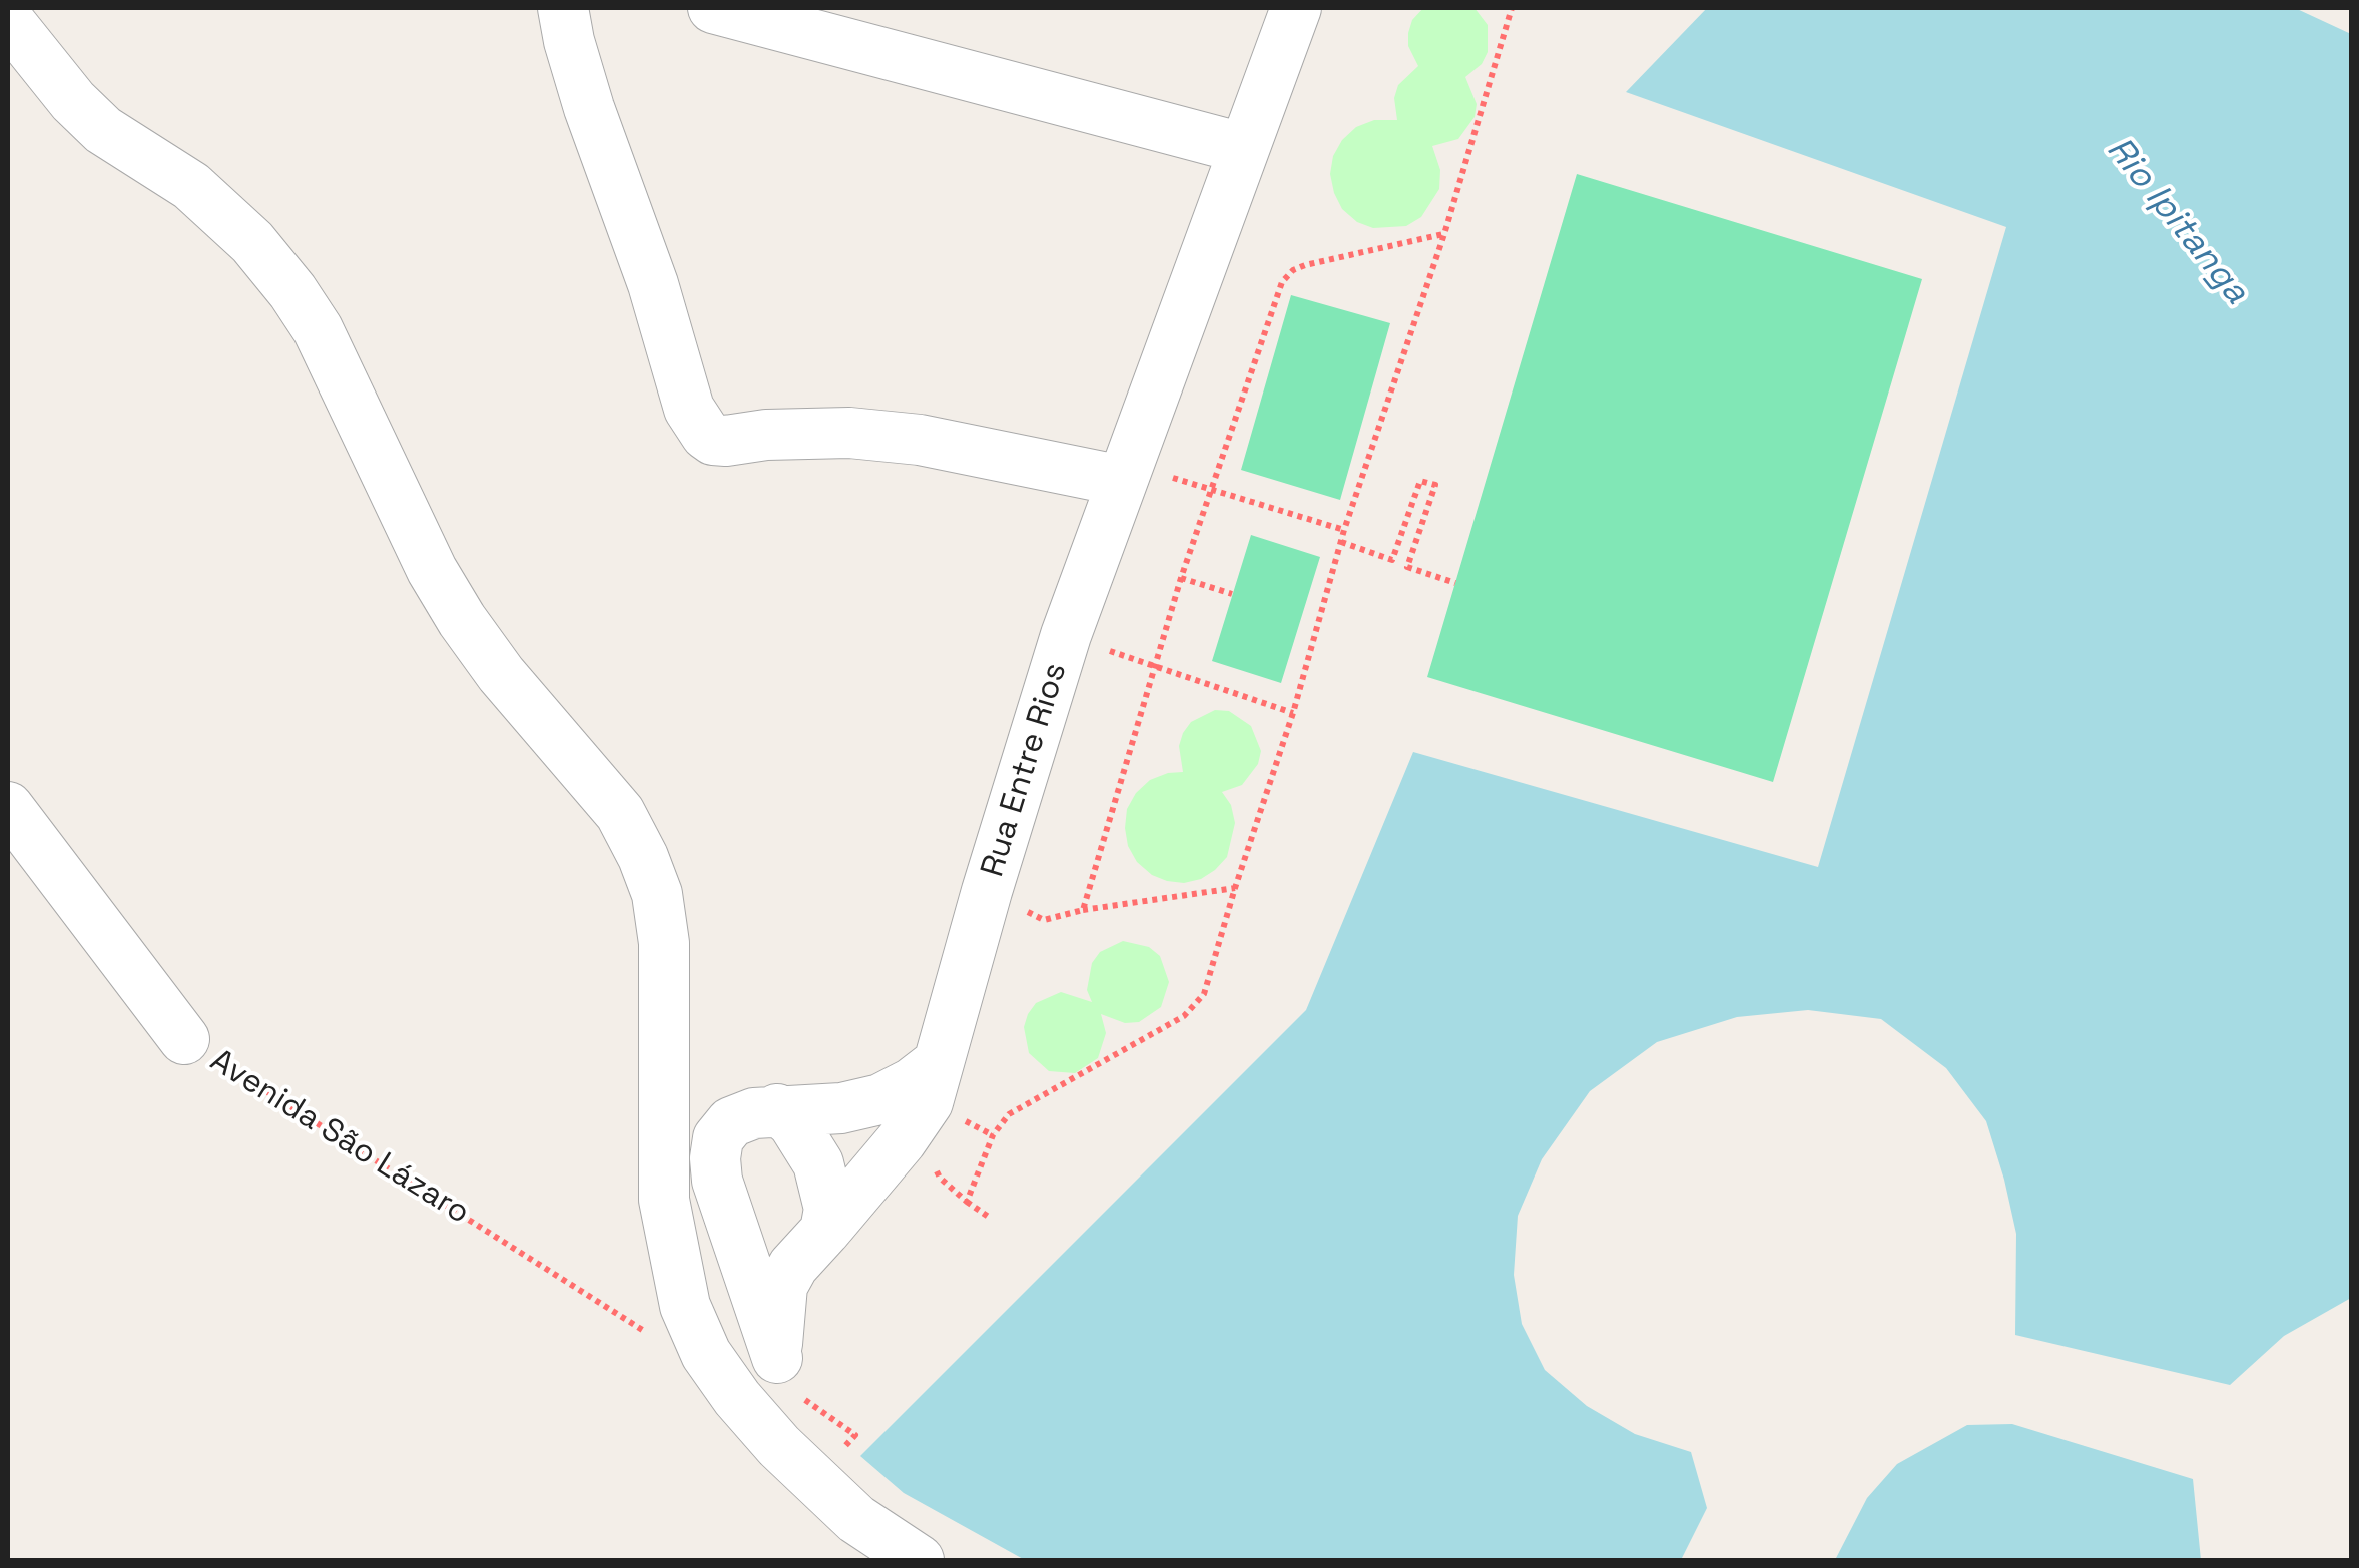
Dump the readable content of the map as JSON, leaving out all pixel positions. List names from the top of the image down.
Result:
{
  "streets": {
    "street": ["Rua Entre Rios", "Avenida São Lázaro"]
  },
  "water": ["Rio Ipitanga"]
}
